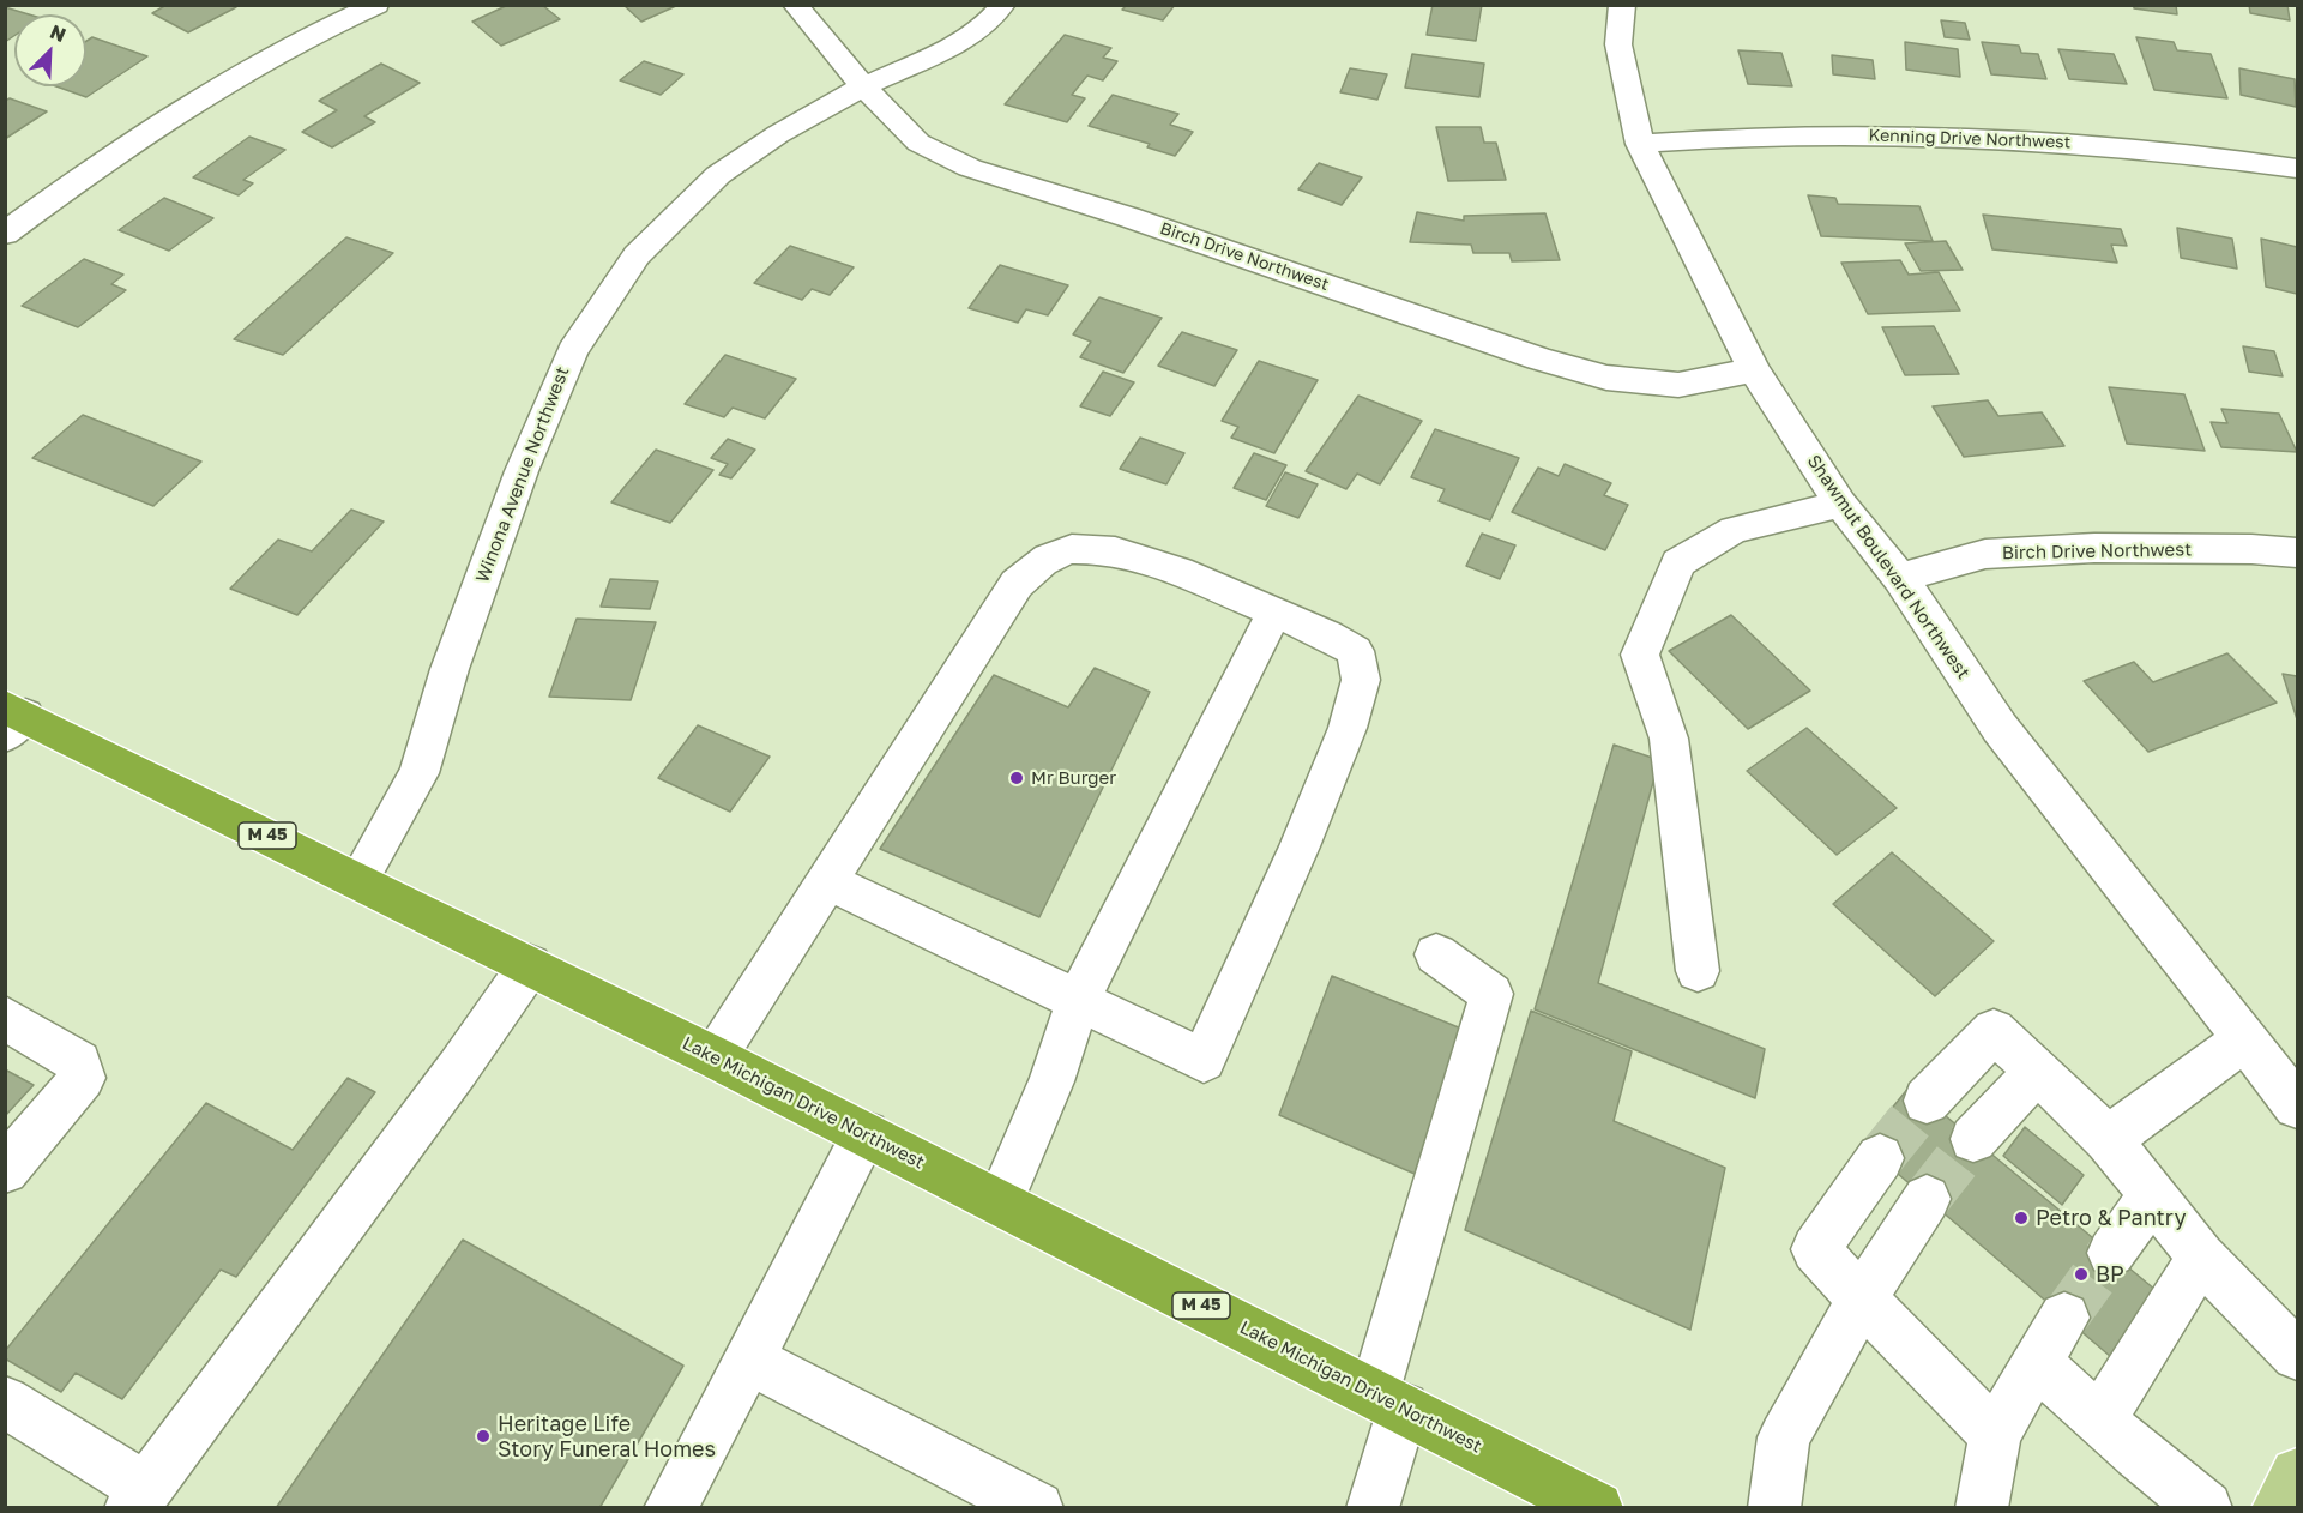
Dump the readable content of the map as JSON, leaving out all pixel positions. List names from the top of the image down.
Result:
{
  "streets": {
    "highway": ["M 45", "Lake Michigan Drive Northwest"],
    "street": [
      "Kenning Drive Northwest",
      "Birch Drive Northwest",
      "Winona Avenue Northwest",
      "Shawmut Boulevard Northwest"
    ]
  },
  "crossings": [
    ["Kenning Drive Northwest", "Shawmut Boulevard Northwest"],
    ["Birch Drive Northwest", "Winona Avenue Northwest"],
    ["Birch Drive Northwest", "Shawmut Boulevard Northwest"],
    ["Winona Avenue Northwest", "Lake Michigan Drive Northwest"]
  ],
  "places": [
    "Mr Burger",
    "Petro & Pantry",
    "BP",
    "Heritage Life Story Funeral Homes"
  ],
  "north": "top right"
}
